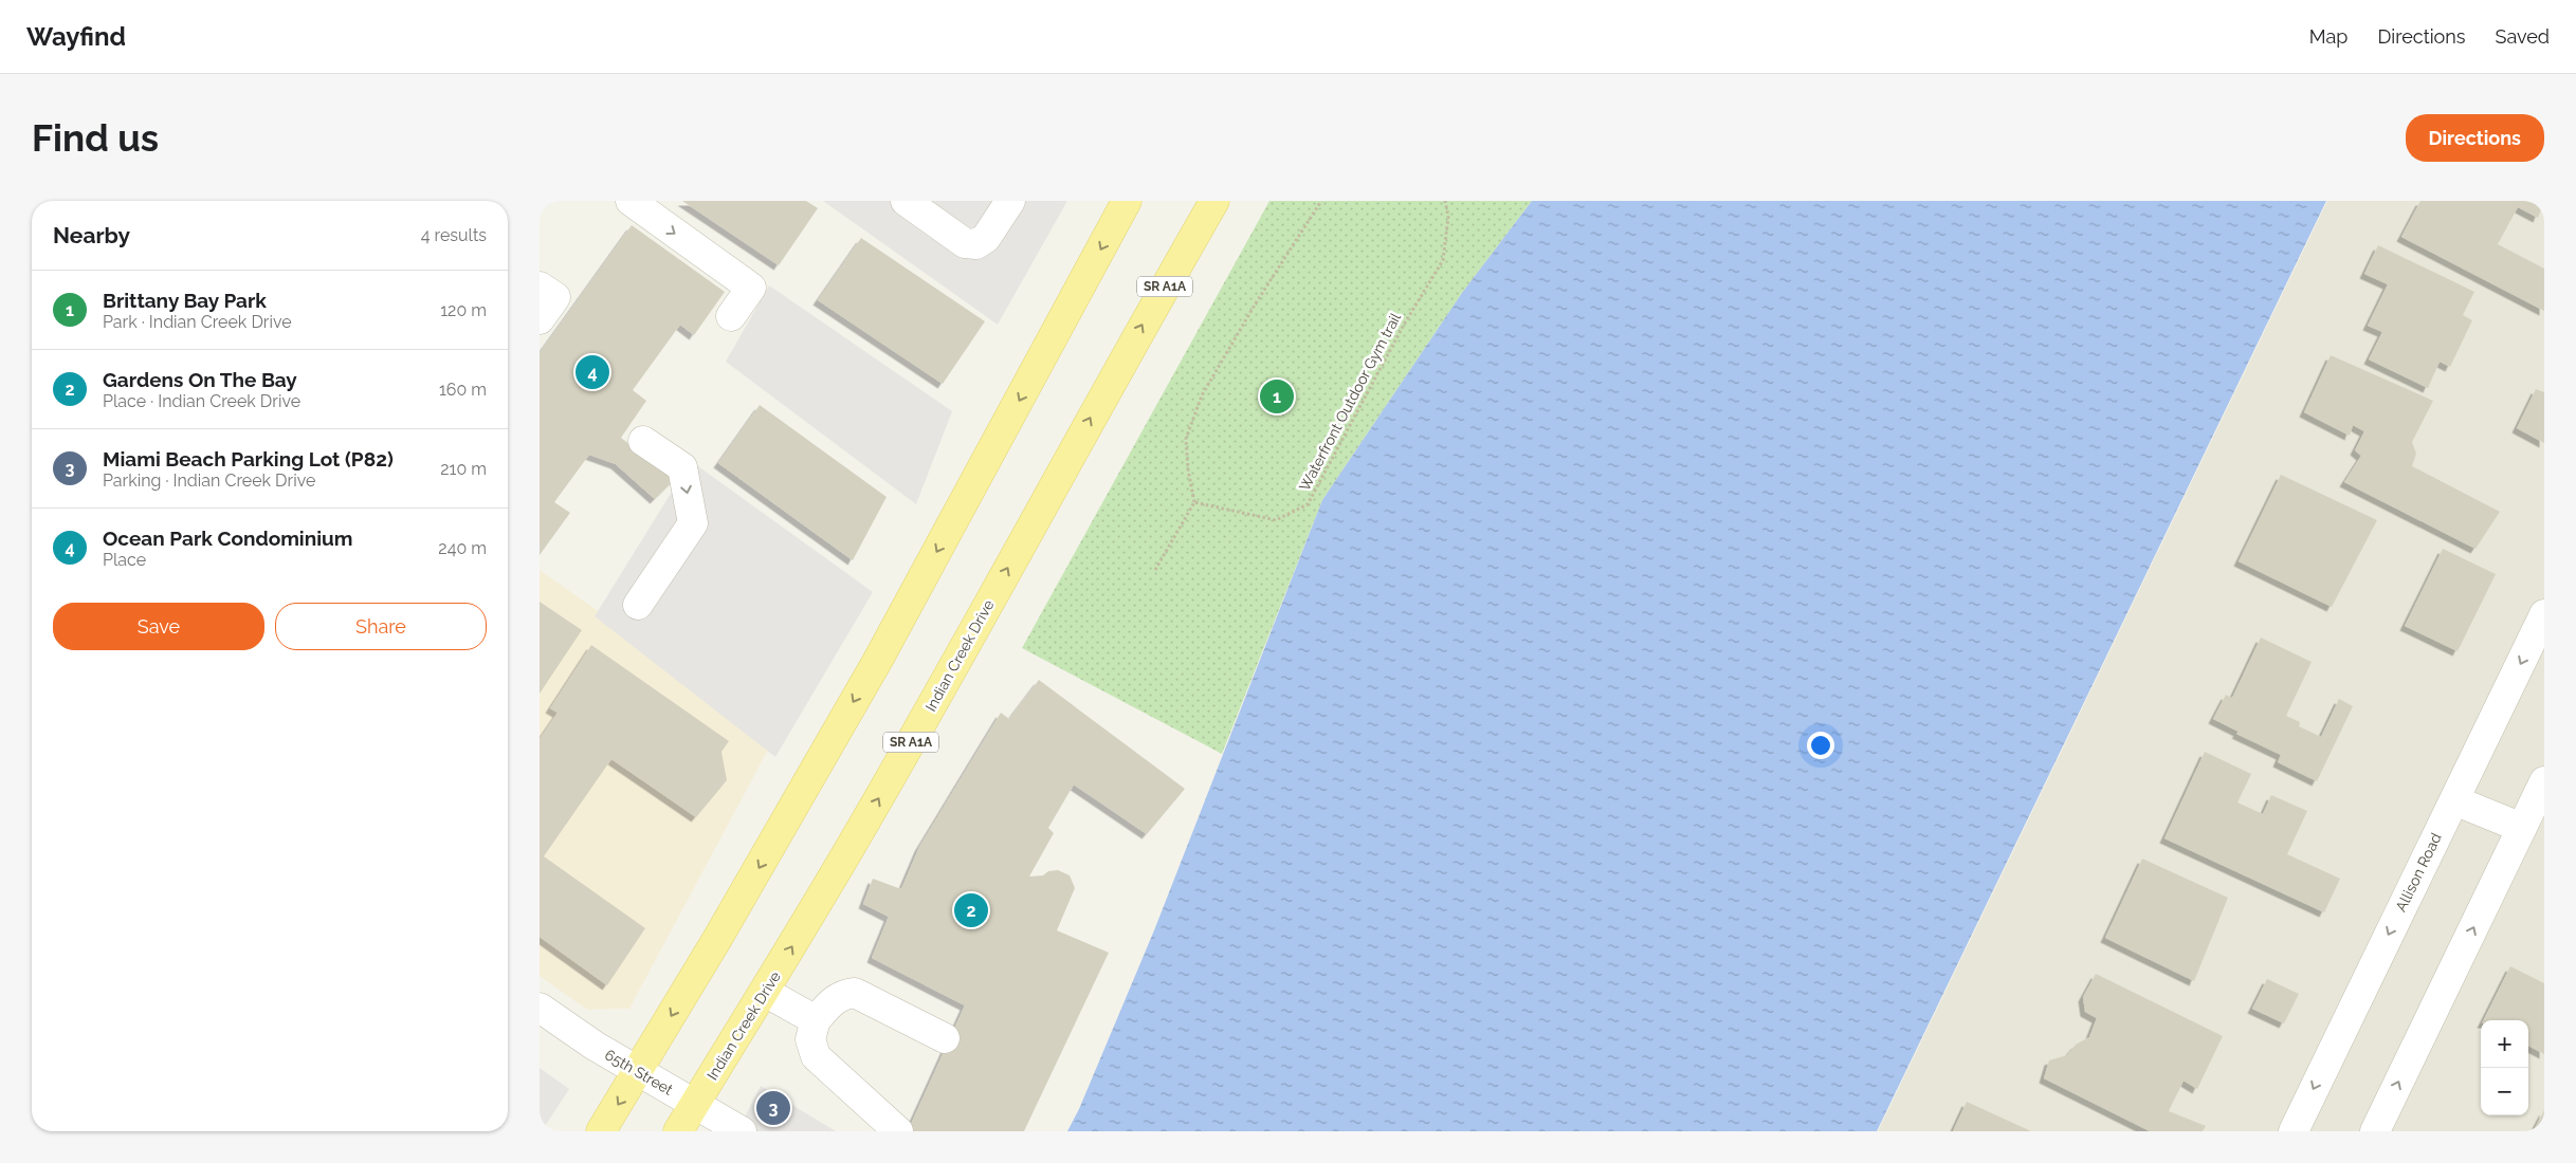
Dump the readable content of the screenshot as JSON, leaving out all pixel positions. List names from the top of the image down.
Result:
{
  "streets": {
    "main road": ["SR A1A", "Indian Creek Drive"],
    "street": ["Allison Road", "65th Street"],
    "path": ["Waterfront Outdoor Gym trail"]
  },
  "crossings": [
    ["Indian Creek Drive", "65th Street"]
  ],
  "page": {
    "header": "Wayfind",
    "nav": ["Map", "Directions", "Saved"],
    "buttons": [
      "Directions",
      ["Save", "Share"]
    ],
    "title": "Find us",
    "heading": ["Nearby", "4 results"],
    "list": [
      {
        "mark": "1",
        "name": "Brittany Bay Park",
        "note": "Park · Indian Creek Drive",
        "value": "120 m"
      },
      {
        "mark": "2",
        "name": "Gardens On The Bay",
        "note": "Place · Indian Creek Drive",
        "value": "160 m"
      },
      {
        "mark": "3",
        "name": "Miami Beach Parking Lot (P82)",
        "note": "Parking · Indian Creek Drive",
        "value": "210 m"
      },
      {
        "mark": "4",
        "name": "Ocean Park Condominium",
        "note": "Place",
        "value": "240 m"
      }
    ],
    "pins": [
      "4",
      "1",
      "2",
      "3"
    ],
    "map_buttons": ["+", "−"]
  }
}
